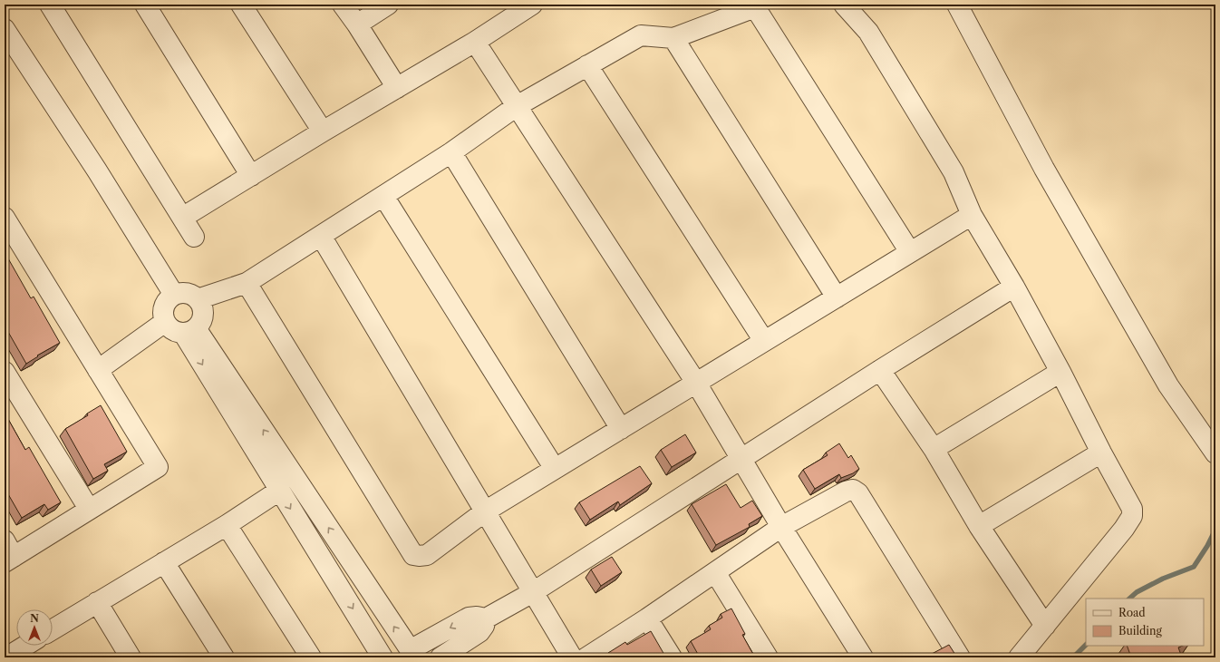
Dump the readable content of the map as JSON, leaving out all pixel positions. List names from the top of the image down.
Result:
{
  "legend": ["Road", "Building"],
  "north": "top"
}
